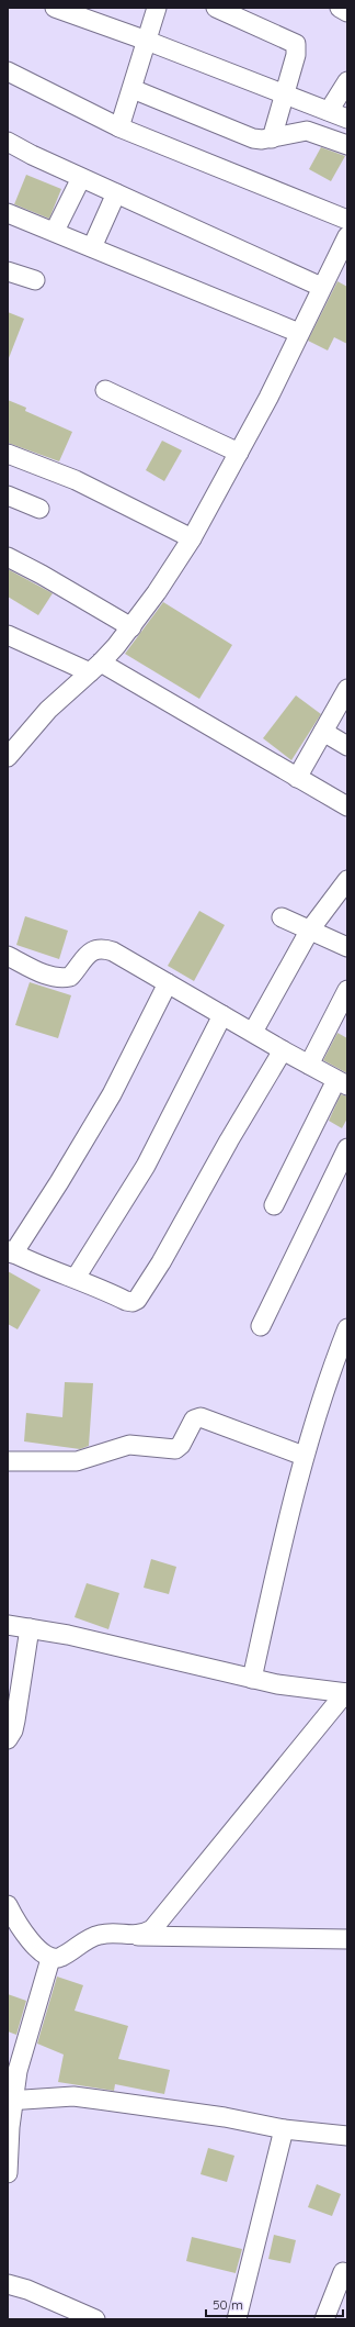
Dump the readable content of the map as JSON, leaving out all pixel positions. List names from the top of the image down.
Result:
{
  "scale_bar": "50 m"
}
